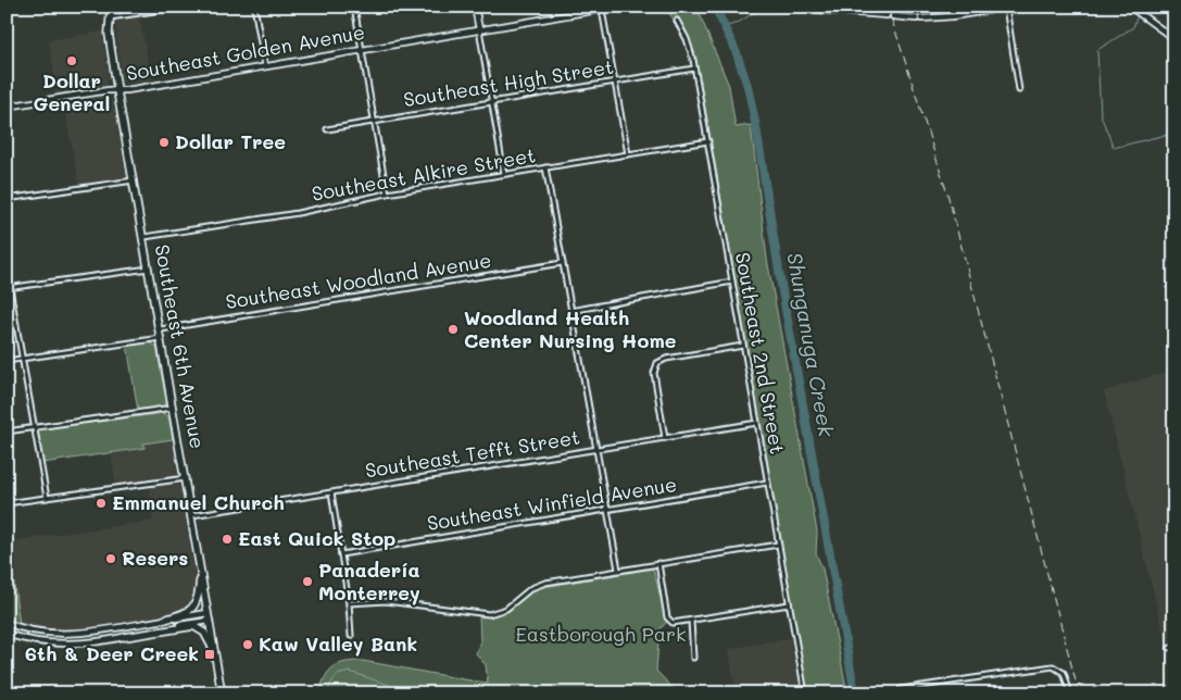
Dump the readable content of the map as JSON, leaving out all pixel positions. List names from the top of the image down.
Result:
{
  "streets": {
    "main road": ["Southeast 6th Avenue"],
    "street": [
      "Southeast Golden Avenue",
      "Southeast High Street",
      "Southeast Alkire Street",
      "Southeast Woodland Avenue",
      "Southeast 2nd Street",
      "Southeast Tefft Street",
      "Southeast Winfield Avenue"
    ]
  },
  "crossings": [
    ["Southeast Golden Avenue", "Southeast 6th Avenue"],
    ["Southeast High Street", "Southeast 2nd Street"],
    ["Southeast Alkire Street", "Southeast 6th Avenue"],
    ["Southeast Alkire Street", "Southeast 2nd Street"],
    ["Southeast Woodland Avenue", "Southeast 6th Avenue"],
    ["Southeast 6th Avenue", "Southeast Tefft Street"],
    ["Southeast 2nd Street", "Southeast Tefft Street"],
    ["Southeast 2nd Street", "Southeast Winfield Avenue"]
  ],
  "water": ["Shunganuga Creek"],
  "parks": ["Eastborough Park"],
  "places": {
    "other": [
      "Dollar General",
      "Dollar Tree",
      "Woodland Health Center Nursing Home",
      "Emmanuel Church",
      "East Quick Stop",
      "Resers",
      "Panadería Monterrey",
      "Kaw Valley Bank"
    ],
    "transit": ["6th & Deer Creek"]
  }
}
